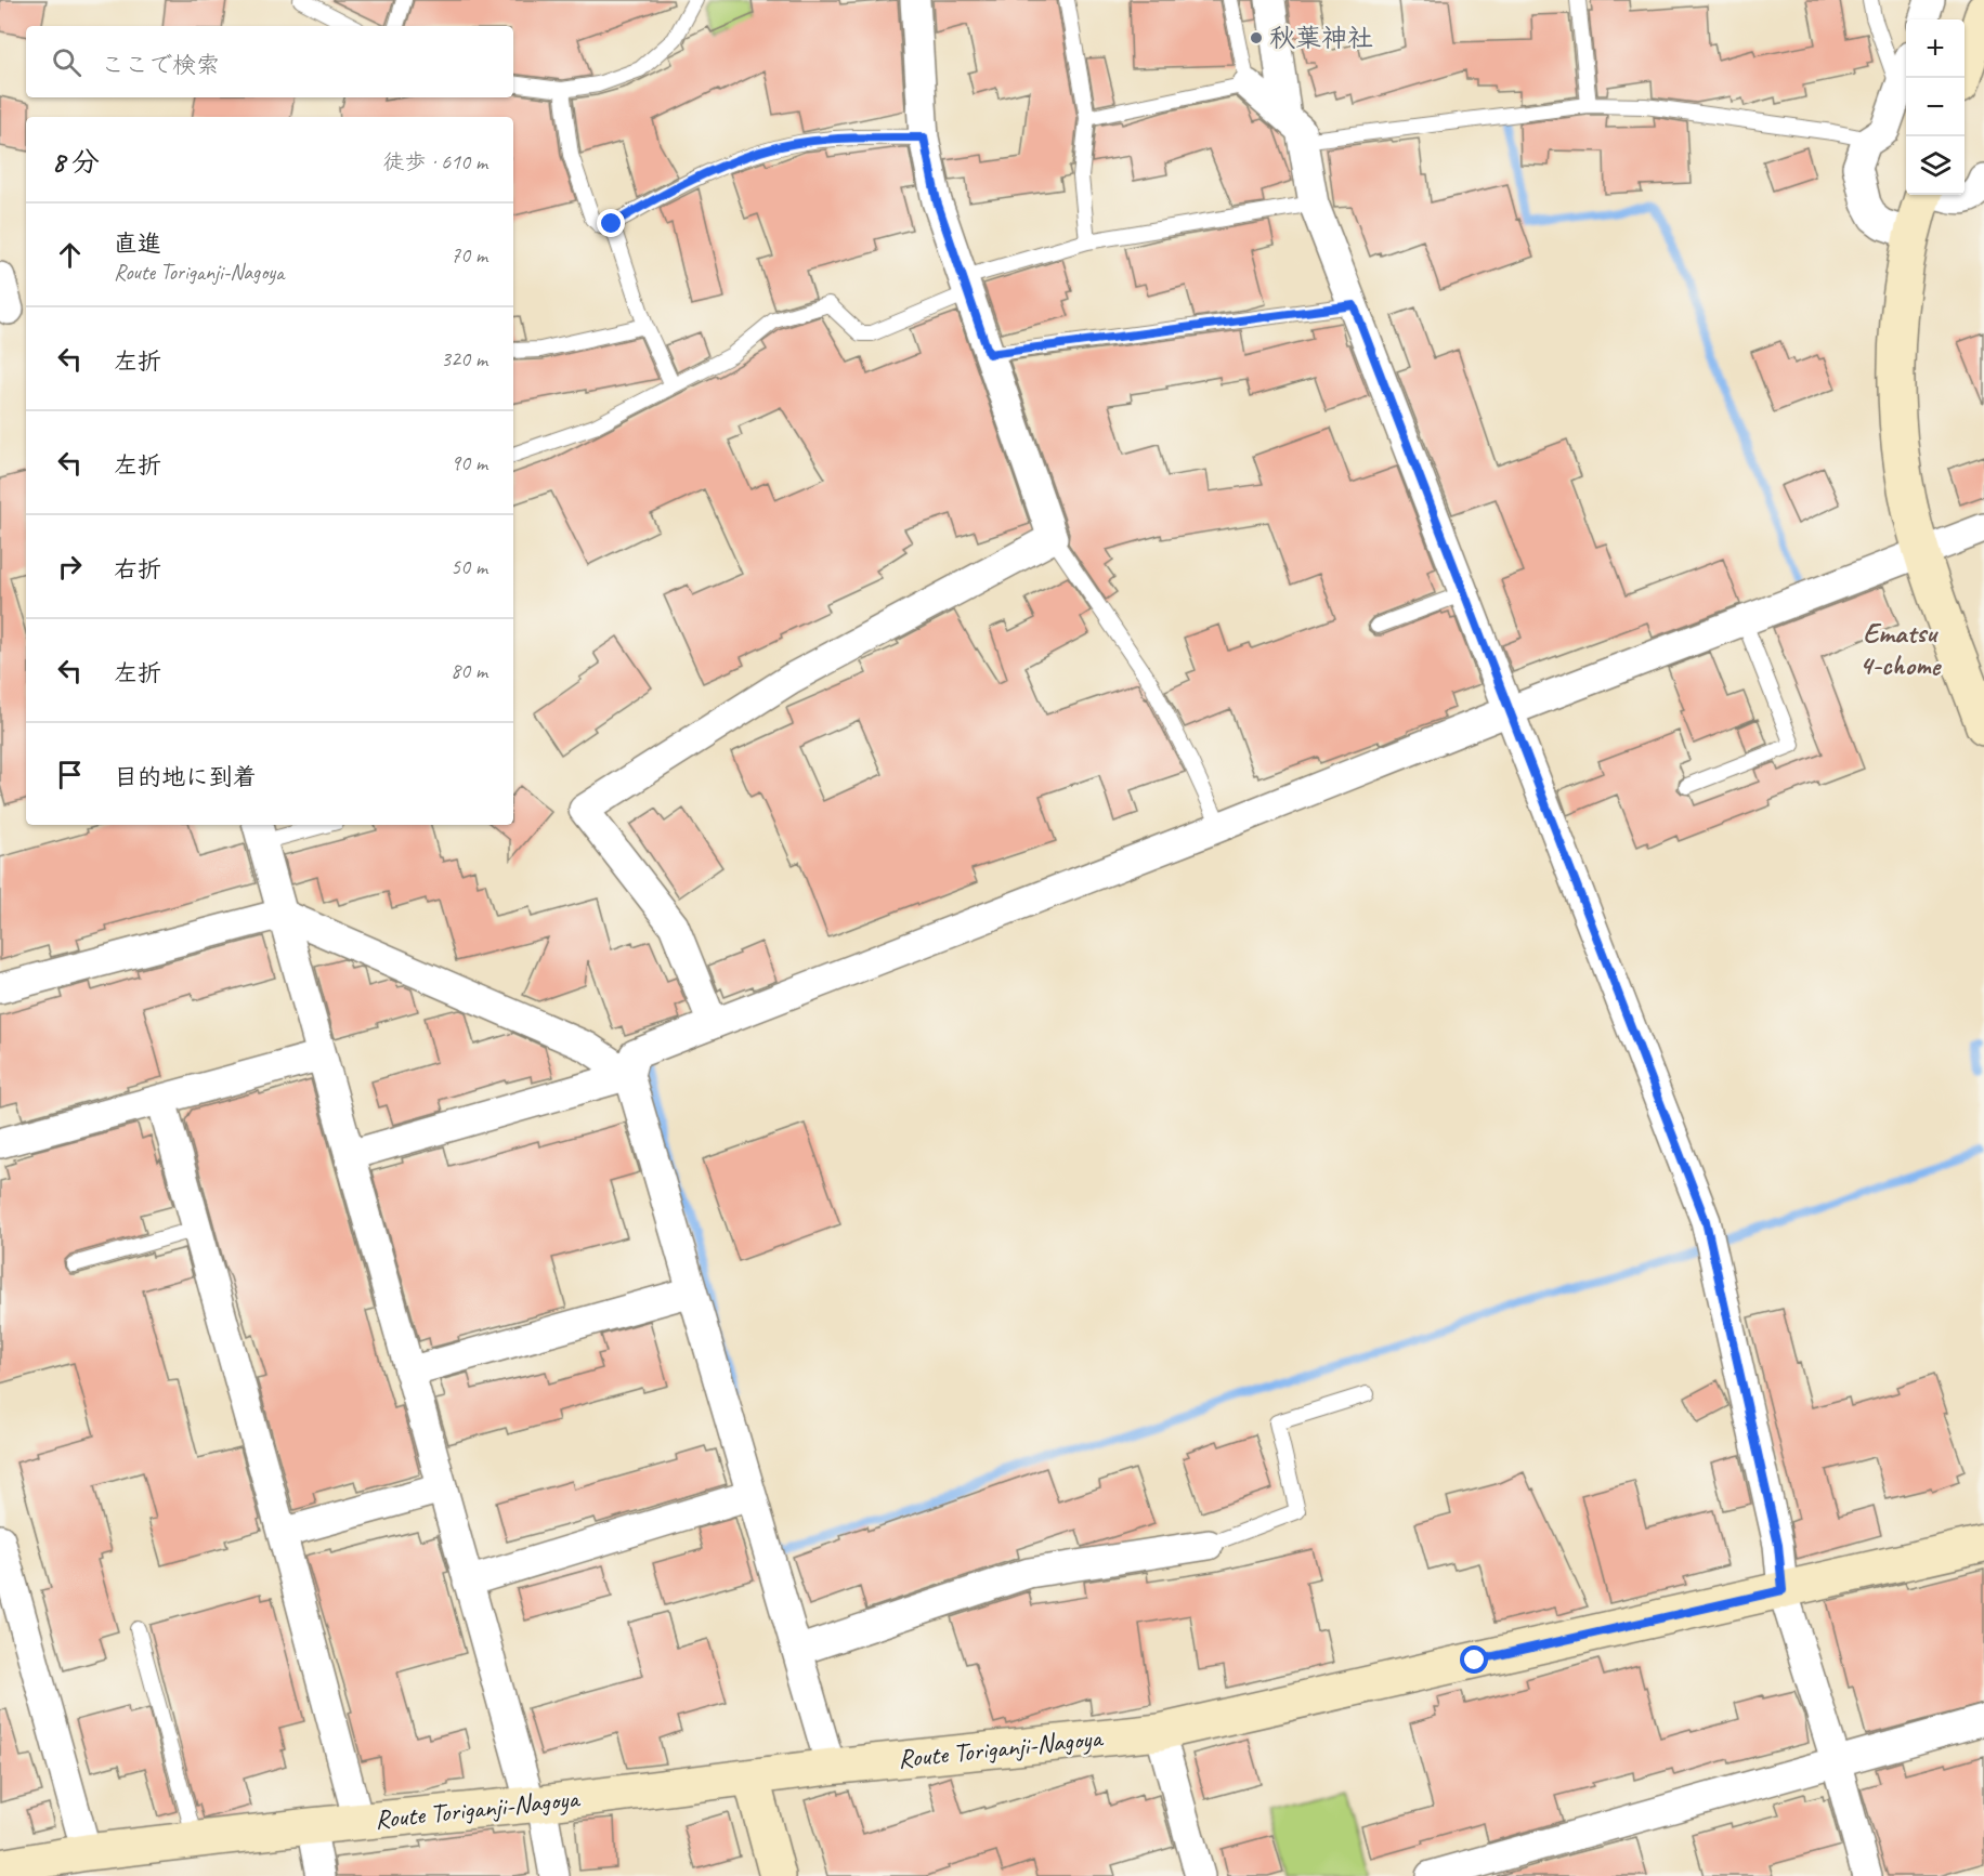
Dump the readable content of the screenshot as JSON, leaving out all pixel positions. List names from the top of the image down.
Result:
{
  "streets": {
    "main road": ["Route Toriganji-Nagoya"]
  },
  "districts": ["Ematsu 4-chome"],
  "places": ["秋葉神社"],
  "page": {
    "map_buttons": ["+", "−"],
    "search": "ここで検索",
    "heading": ["8 分", "徒歩 · 610 m"],
    "list": [
      ["直進", "Route Toriganji-Nagoya", "70 m"],
      ["左折", "320 m"],
      ["左折", "90 m"],
      ["右折", "50 m"],
      ["左折", "80 m"],
      "目的地に到着"
    ]
  }
}
